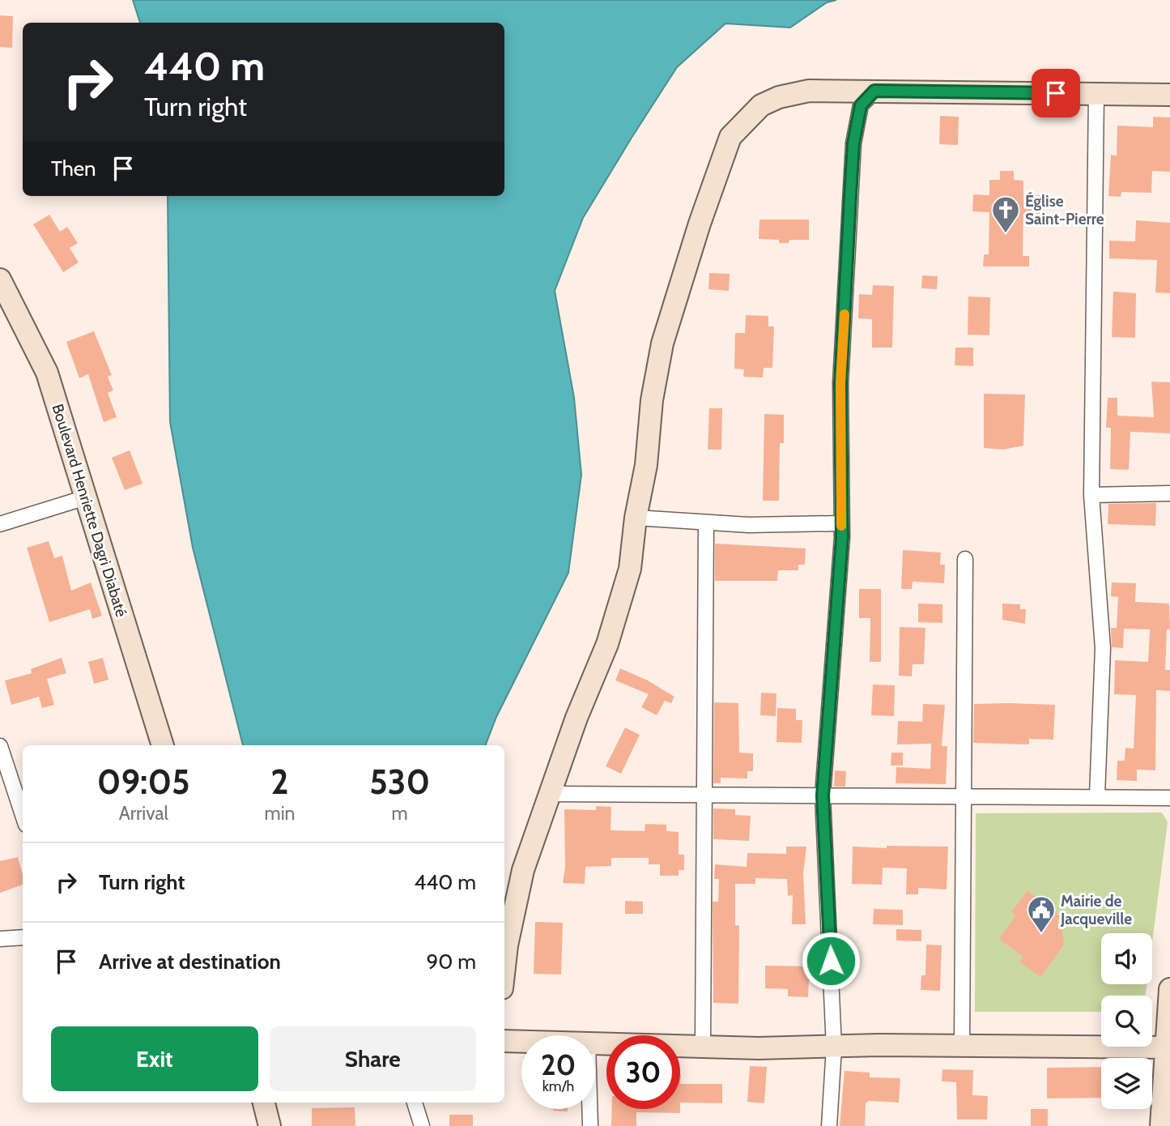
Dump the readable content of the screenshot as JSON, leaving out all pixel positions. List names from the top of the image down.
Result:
{
  "streets": {
    "street": ["Boulevard Henriette Dagri Diabaté"]
  },
  "places": {
    "church": ["Église Saint-Pierre"],
    "public building": ["Mairie de Jacqueville"]
  },
  "page": {
    "turn": ["440 m", "Turn right"],
    "then": "Then",
    "eta": [
      "09:05",
      "Arrival",
      "2",
      "min",
      "530",
      "m"
    ],
    "list": [
      {
        "name": "Turn right",
        "value": "440 m"
      },
      {
        "name": "Arrive at destination",
        "value": "90 m"
      }
    ],
    "buttons": ["Exit", "Share"],
    "speed": "20 km/h",
    "limit": "30"
  }
}
